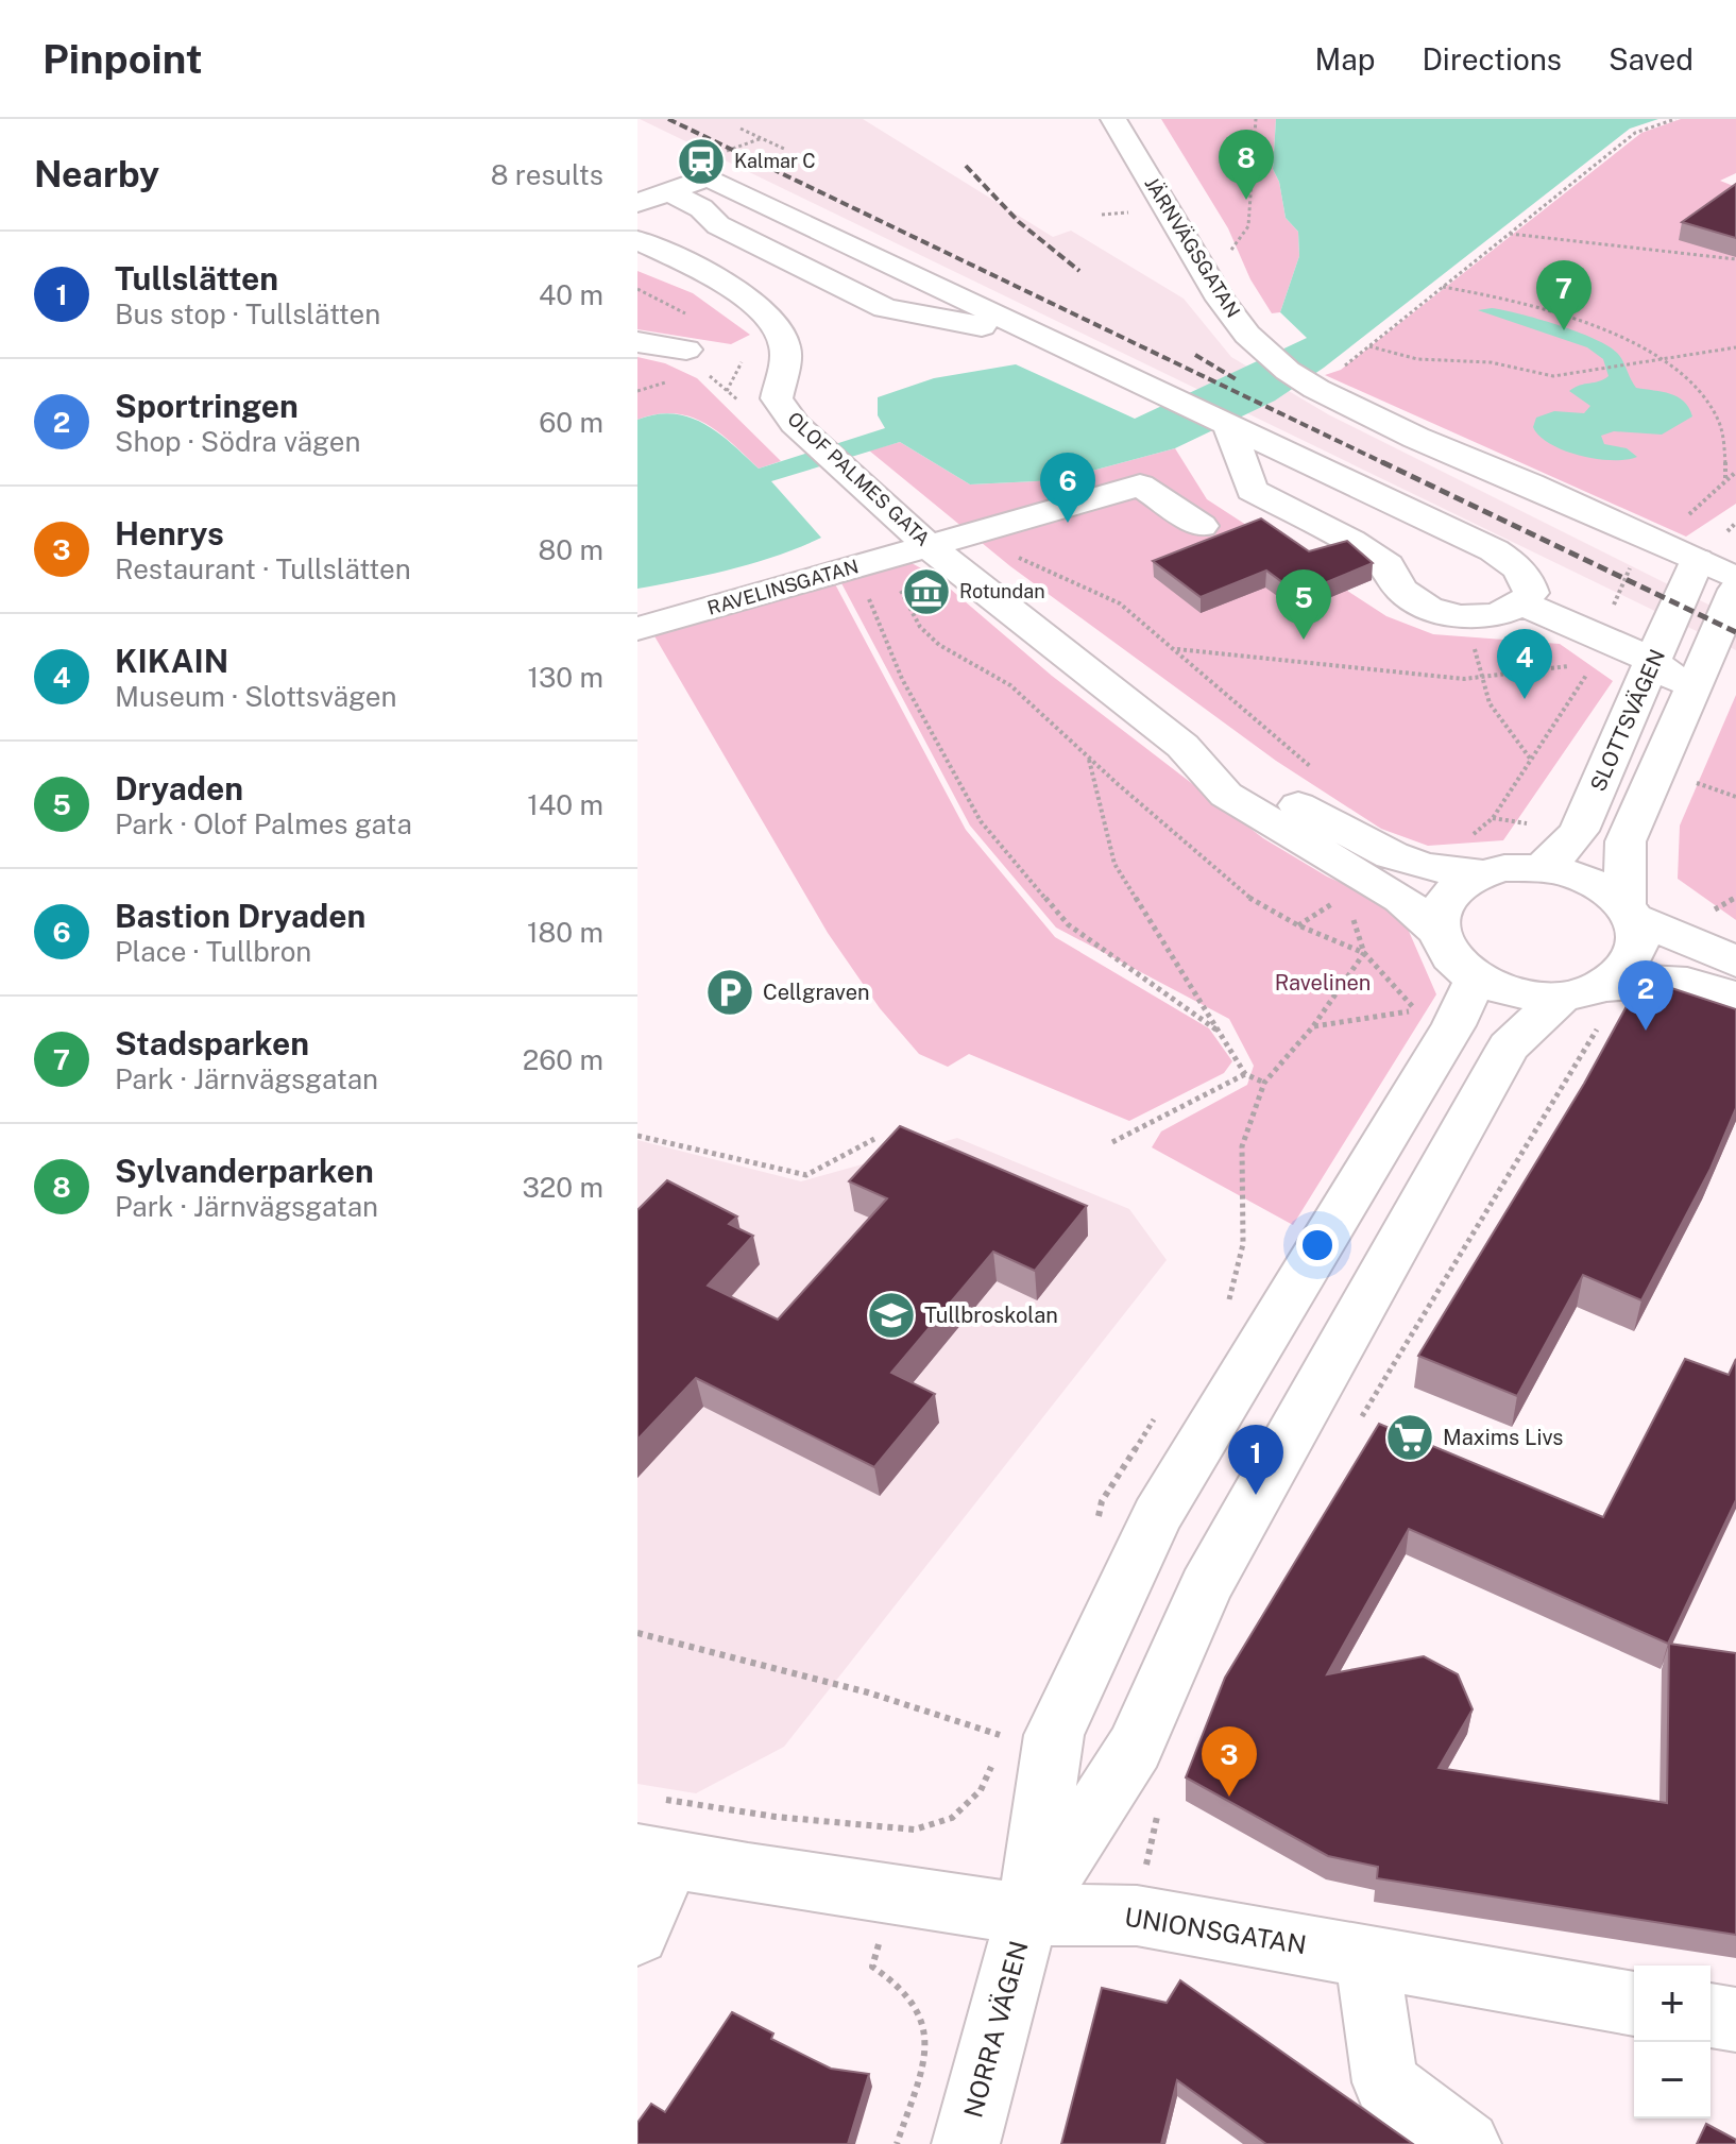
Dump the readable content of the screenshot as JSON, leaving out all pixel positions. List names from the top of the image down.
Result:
{
  "streets": {
    "street": [
      "JÄRNVÄGSGATAN",
      "OLOF PALMES GATA",
      "RAVELINSGATAN",
      "SLOTTSVÄGEN",
      "UNIONSGATAN",
      "NORRA VÄGEN"
    ]
  },
  "crossings": [
    ["JÄRNVÄGSGATAN", "SLOTTSVÄGEN"],
    ["OLOF PALMES GATA", "RAVELINSGATAN"],
    ["OLOF PALMES GATA", "SLOTTSVÄGEN"],
    ["UNIONSGATAN", "NORRA VÄGEN"]
  ],
  "parks": ["Ravelinen"],
  "places": {
    "station": ["Kalmar C"],
    "museum": ["Rotundan"],
    "parking": ["Cellgraven"],
    "school or university": ["Tullbroskolan"],
    "supermarket": ["Maxims Livs"]
  },
  "page": {
    "header": "Pinpoint",
    "nav": ["Map", "Directions", "Saved"],
    "heading": ["Nearby", "8 results"],
    "pins": [
      "8",
      "7",
      "6",
      "5",
      "4",
      "2",
      "1",
      "3"
    ],
    "list": [
      {
        "mark": "1",
        "name": "Tullslätten",
        "note": "Bus stop · Tullslätten",
        "value": "40 m"
      },
      {
        "mark": "2",
        "name": "Sportringen",
        "note": "Shop · Södra vägen",
        "value": "60 m"
      },
      {
        "mark": "3",
        "name": "Henrys",
        "note": "Restaurant · Tullslätten",
        "value": "80 m"
      },
      {
        "mark": "4",
        "name": "KIKAIN",
        "note": "Museum · Slottsvägen",
        "value": "130 m"
      },
      {
        "mark": "5",
        "name": "Dryaden",
        "note": "Park · Olof Palmes gata",
        "value": "140 m"
      },
      {
        "mark": "6",
        "name": "Bastion Dryaden",
        "note": "Place · Tullbron",
        "value": "180 m"
      },
      {
        "mark": "7",
        "name": "Stadsparken",
        "note": "Park · Järnvägsgatan",
        "value": "260 m"
      },
      {
        "mark": "8",
        "name": "Sylvanderparken",
        "note": "Park · Järnvägsgatan",
        "value": "320 m"
      }
    ],
    "map_buttons": ["+", "−"]
  }
}
